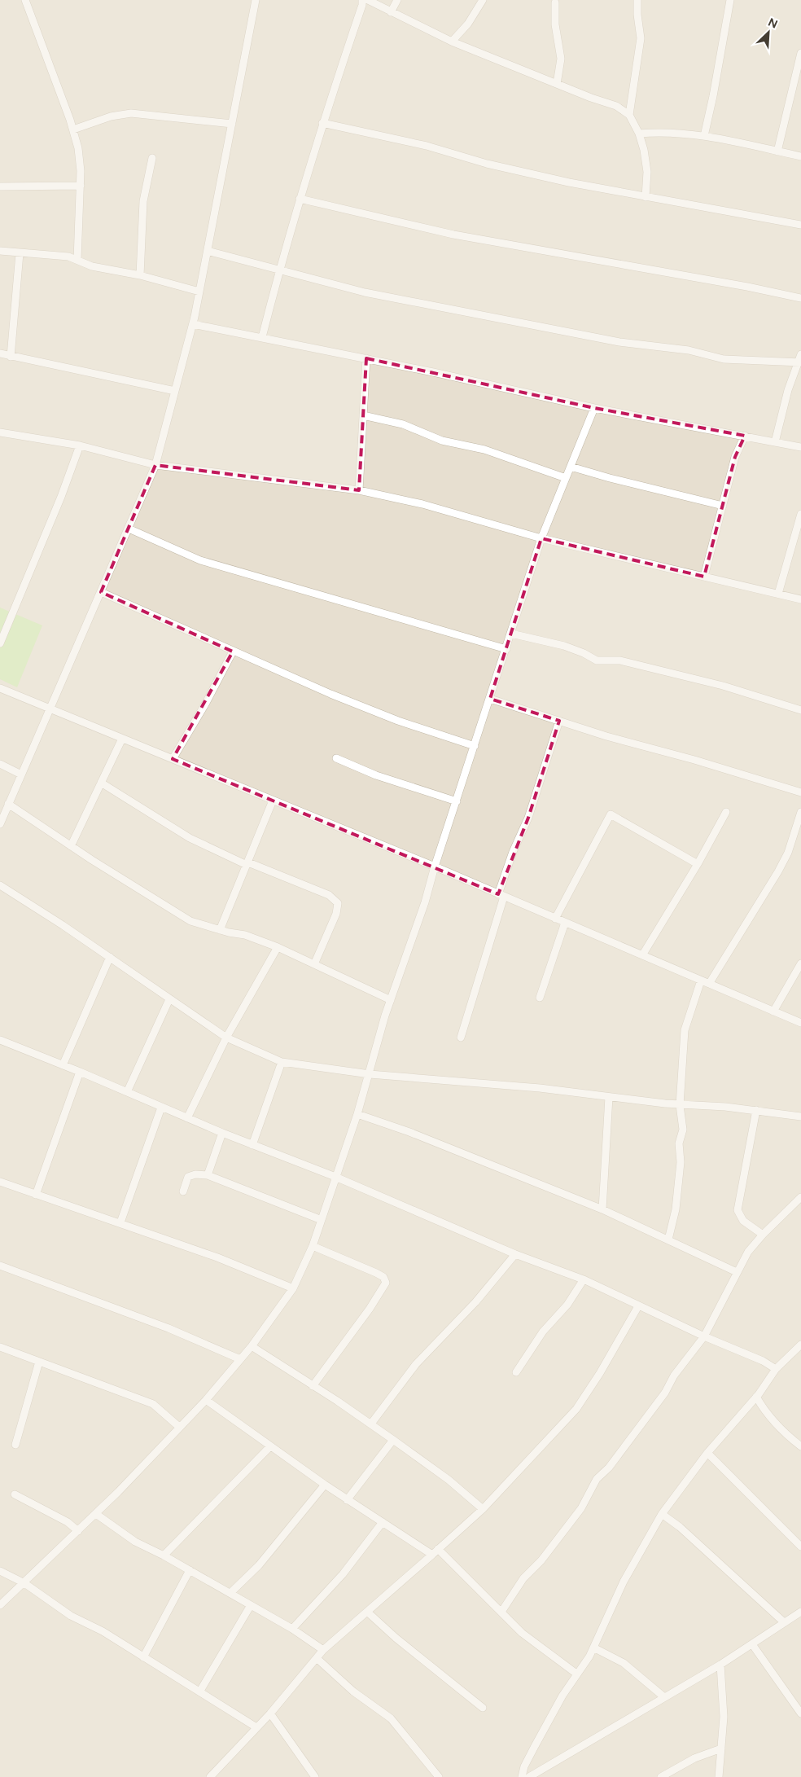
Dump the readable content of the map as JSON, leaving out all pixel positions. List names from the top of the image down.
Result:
{
  "north": "top right"
}
